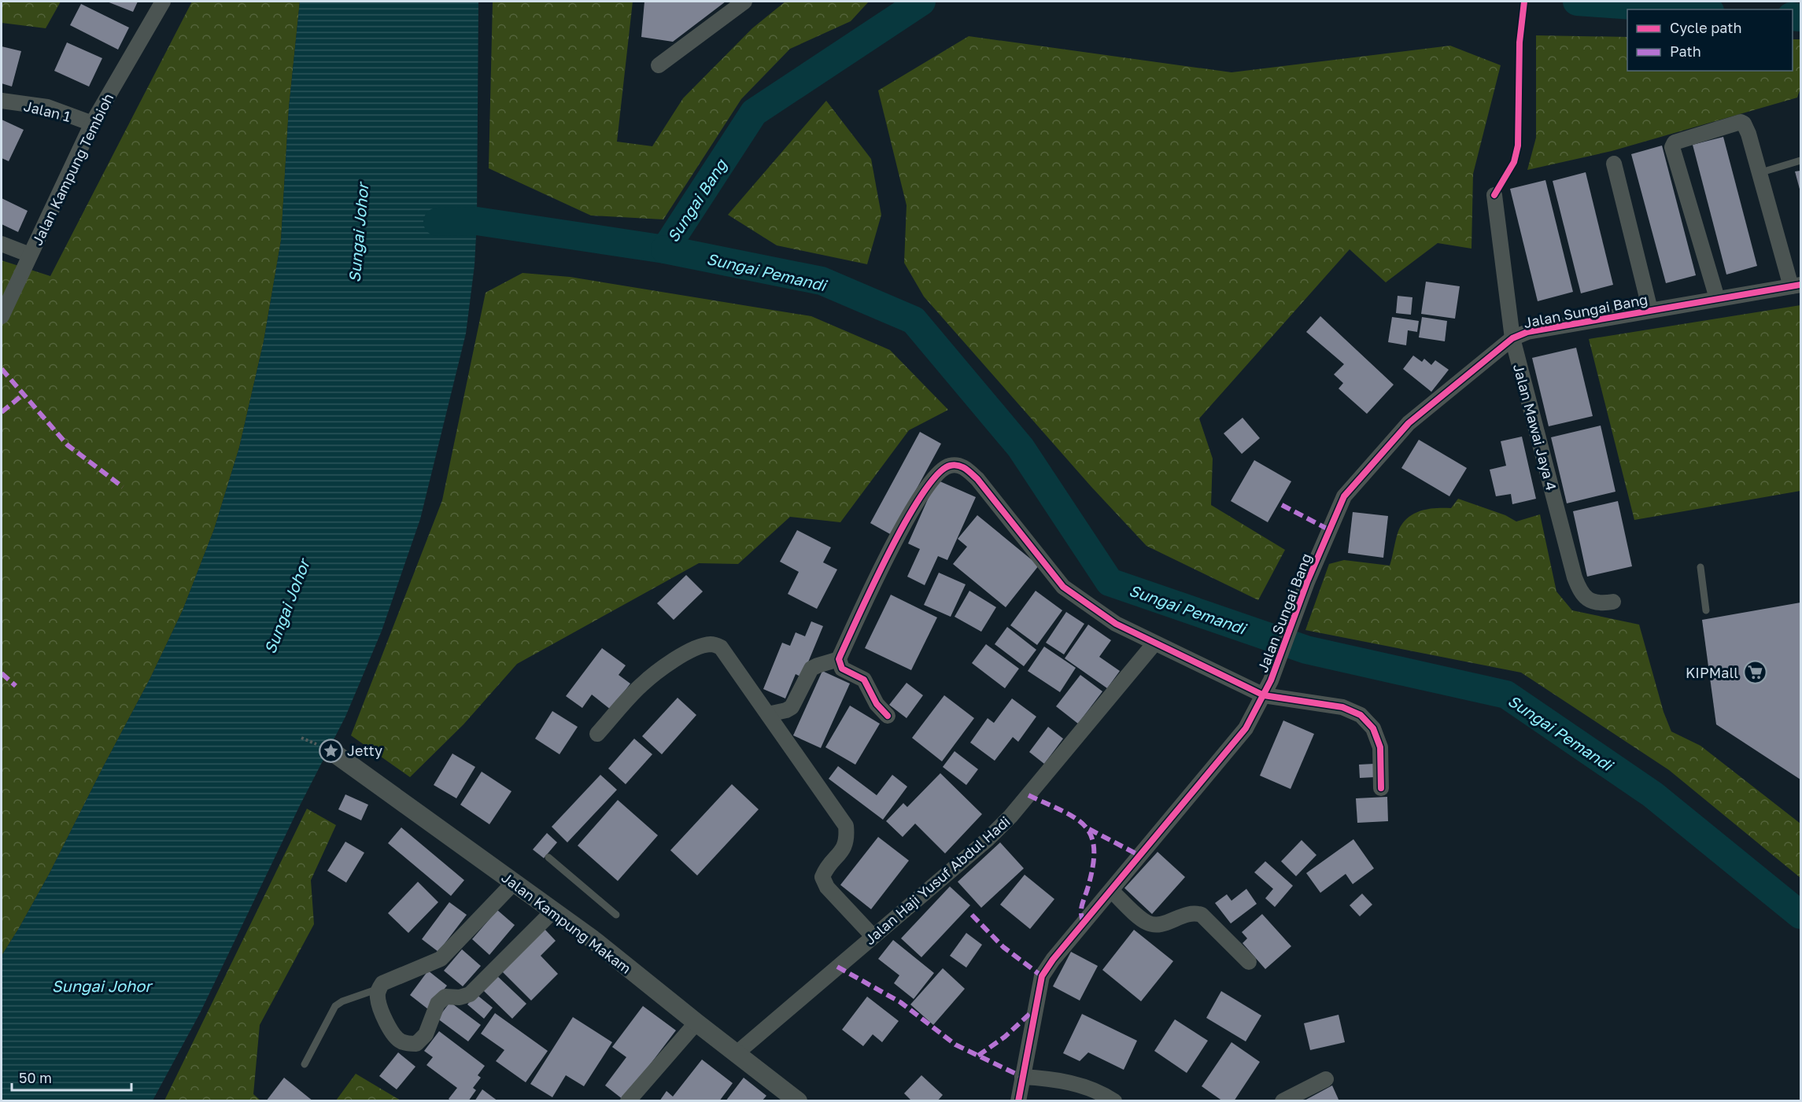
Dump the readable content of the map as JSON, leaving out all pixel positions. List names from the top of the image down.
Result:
{
  "streets": {
    "street": [
      "Jalan 1",
      "Jalan Kampung Tembioh",
      "Jalan Sungai Bang",
      "Jalan Mawai Jaya 4",
      "Jalan Haji Yusuf Abdul Hadi",
      "Jalan Kampung Makam"
    ]
  },
  "crossings": [
    ["Jalan 1", "Jalan Kampung Tembioh"],
    ["Jalan Sungai Bang", "Jalan Mawai Jaya 4"],
    ["Jalan Haji Yusuf Abdul Hadi", "Jalan Kampung Makam"]
  ],
  "water": ["Sungai Bang", "Sungai Johor", "Sungai Pemandi"],
  "places": {
    "supermarket": ["KIPMall"],
    "place": ["Jetty"]
  },
  "legend": ["Cycle path", "Path"],
  "scale_bar": "50 m"
}
